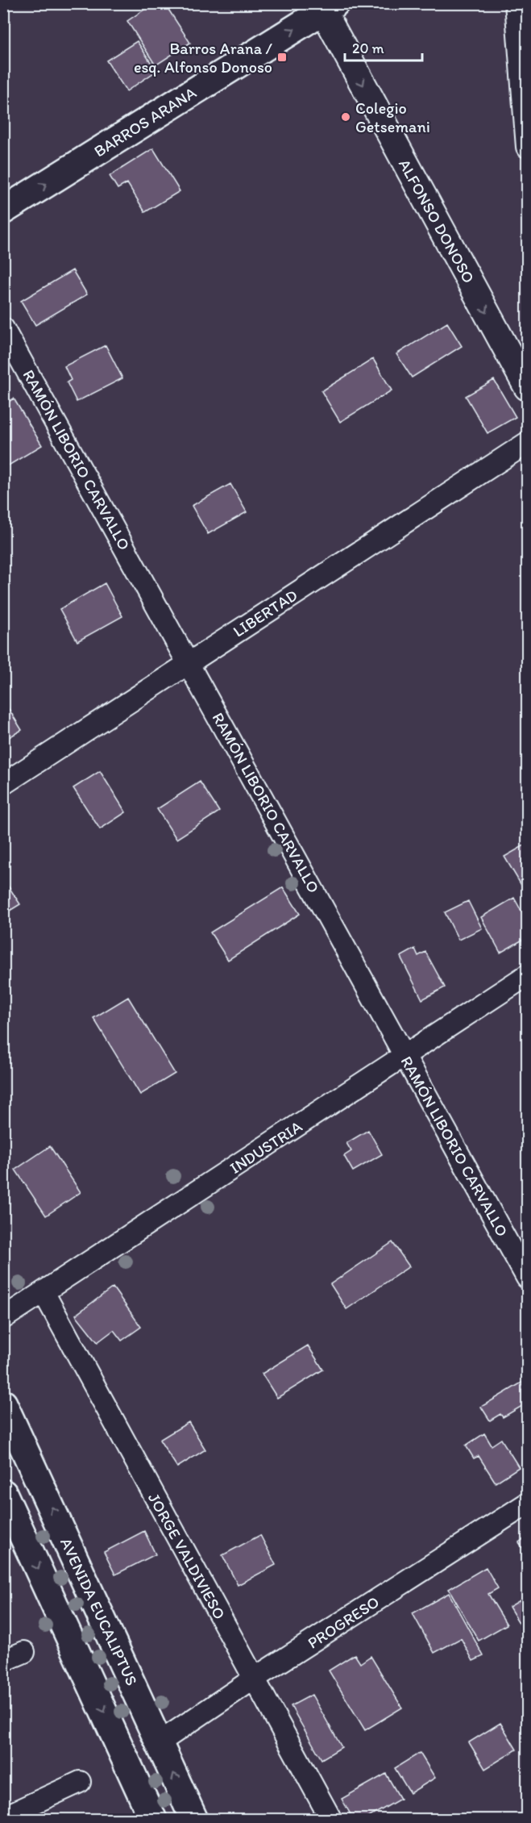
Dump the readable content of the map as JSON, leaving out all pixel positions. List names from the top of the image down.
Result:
{
  "streets": {
    "main road": ["BARROS ARANA", "AVENIDA EUCALIPTUS"],
    "street": [
      "ALFONSO DONOSO",
      "RAMÓN LIBORIO CARVALLO",
      "LIBERTAD",
      "INDUSTRIA",
      "JORGE VALDIVIESO",
      "PROGRESO"
    ]
  },
  "crossings": [
    ["BARROS ARANA", "ALFONSO DONOSO"],
    ["RAMÓN LIBORIO CARVALLO", "LIBERTAD"],
    ["RAMÓN LIBORIO CARVALLO", "INDUSTRIA"],
    ["INDUSTRIA", "JORGE VALDIVIESO"],
    ["JORGE VALDIVIESO", "PROGRESO"],
    ["AVENIDA EUCALIPTUS", "PROGRESO"]
  ],
  "one_way": ["BARROS ARANA"],
  "places": {
    "transit": ["Barros Arana / esq. Alfonso Donoso"],
    "other": ["Colegio Getsemani"]
  },
  "scale_bar": "20 m"
}
